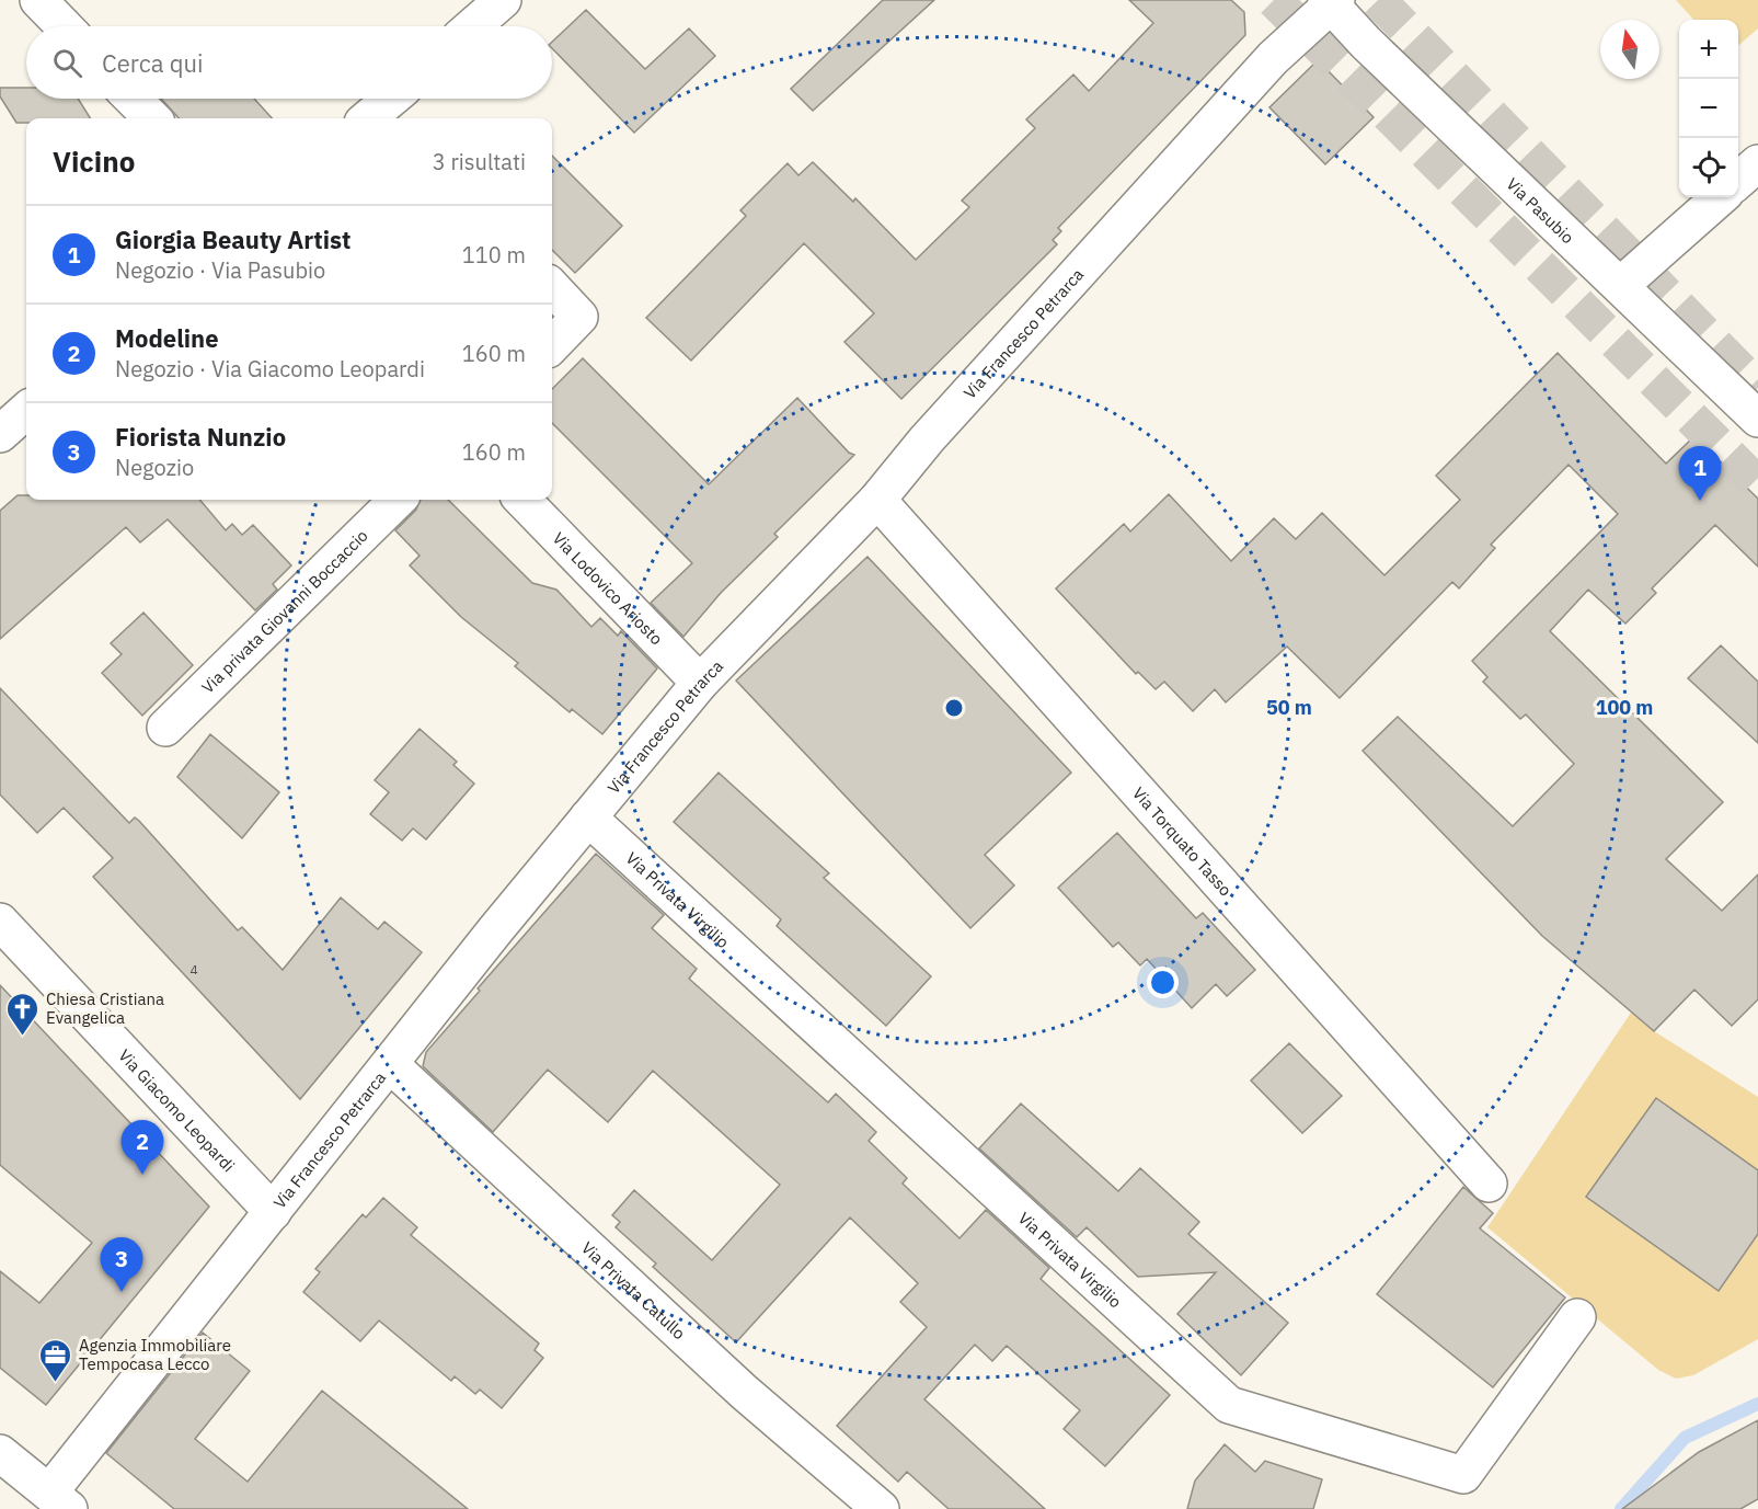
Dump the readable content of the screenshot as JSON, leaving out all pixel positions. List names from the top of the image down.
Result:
{
  "streets": {
    "street": [
      "Via Pasubio",
      "Via Francesco Petrarca",
      "Via Lodovico Ariosto",
      "Via privata Giovanni Boccaccio",
      "Via Torquato Tasso",
      "Via Privata Virgilio",
      "Via Giacomo Leopardi",
      "Via Privata Catullo"
    ]
  },
  "crossings": [
    ["Via Pasubio", "Via Francesco Petrarca"],
    ["Via Francesco Petrarca", "Via Lodovico Ariosto"],
    ["Via Francesco Petrarca", "Via Torquato Tasso"],
    ["Via Francesco Petrarca", "Via Privata Virgilio"],
    ["Via Francesco Petrarca", "Via Giacomo Leopardi"],
    ["Via Francesco Petrarca", "Via Privata Catullo"]
  ],
  "places": {
    "church": ["Chiesa Cristiana Evangelica"],
    "office": ["Agenzia Immobiliare Tempocasa Lecco"]
  },
  "house_numbers": ["4"],
  "north": "top",
  "page": {
    "map_buttons": ["+", "−"],
    "search": "Cerca qui",
    "heading": ["Vicino", "3 risultati"],
    "list": [
      {
        "mark": "1",
        "name": "Giorgia Beauty Artist",
        "note": "Negozio · Via Pasubio",
        "value": "110 m"
      },
      {
        "mark": "2",
        "name": "Modeline",
        "note": "Negozio · Via Giacomo Leopardi",
        "value": "160 m"
      },
      {
        "mark": "3",
        "name": "Fiorista Nunzio",
        "note": "Negozio",
        "value": "160 m"
      }
    ],
    "pins": ["1", "2", "3"]
  },
  "rings": ["50 m", "100 m"]
}
